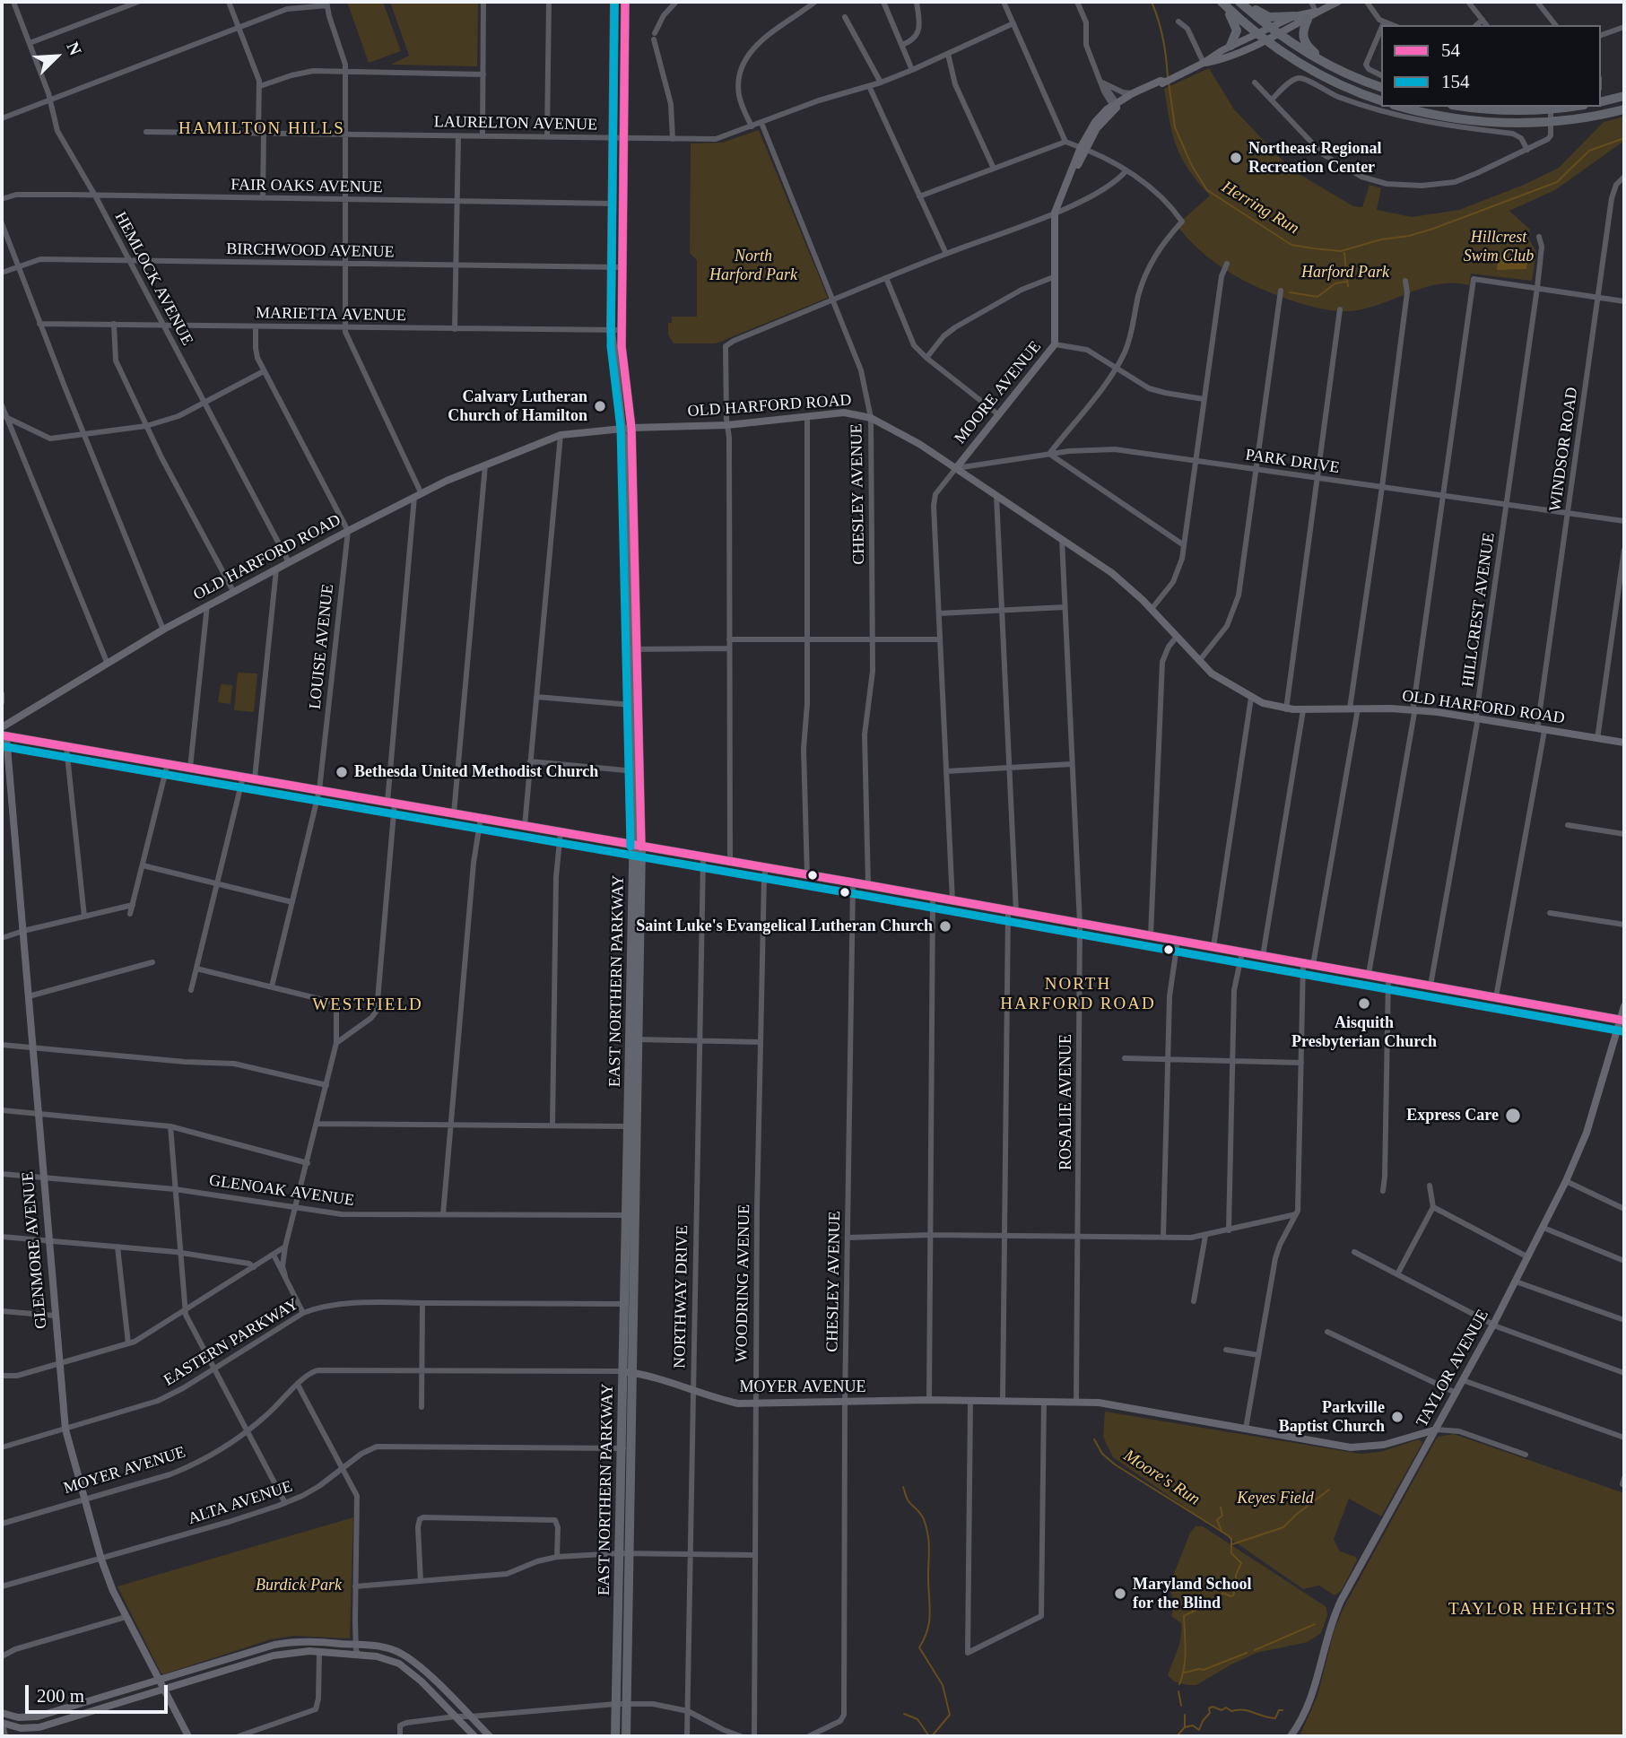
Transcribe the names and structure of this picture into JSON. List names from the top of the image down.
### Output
{
  "streets": {
    "main road": ["EAST NORTHERN PARKWAY"],
    "street": [
      "LAURELTON AVENUE",
      "FAIR OAKS AVENUE",
      "BIRCHWOOD AVENUE",
      "HEMLOCK AVENUE",
      "MARIETTA AVENUE",
      "MOORE AVENUE",
      "OLD HARFORD ROAD",
      "WINDSOR ROAD",
      "PARK DRIVE",
      "CHESLEY AVENUE",
      "HILLCREST AVENUE",
      "LOUISE AVENUE",
      "ROSALIE AVENUE",
      "GLENOAK AVENUE",
      "GLENMORE AVENUE",
      "WOODRING AVENUE",
      "NORTHWAY DRIVE",
      "EASTERN PARKWAY",
      "TAYLOR AVENUE",
      "MOYER AVENUE",
      "ALTA AVENUE"
    ]
  },
  "crossings": [
    ["LAURELTON AVENUE", "CHESLEY AVENUE"],
    ["LAURELTON AVENUE", "EAST NORTHERN PARKWAY"],
    ["FAIR OAKS AVENUE", "HEMLOCK AVENUE"],
    ["FAIR OAKS AVENUE", "EAST NORTHERN PARKWAY"],
    ["BIRCHWOOD AVENUE", "HEMLOCK AVENUE"],
    ["BIRCHWOOD AVENUE", "EAST NORTHERN PARKWAY"],
    ["HEMLOCK AVENUE", "MARIETTA AVENUE"],
    ["HEMLOCK AVENUE", "OLD HARFORD ROAD"],
    ["MARIETTA AVENUE", "EAST NORTHERN PARKWAY"],
    ["MOORE AVENUE", "OLD HARFORD ROAD"],
    ["MOORE AVENUE", "PARK DRIVE"],
    ["OLD HARFORD ROAD", "WINDSOR ROAD"],
    ["OLD HARFORD ROAD", "PARK DRIVE"],
    ["OLD HARFORD ROAD", "CHESLEY AVENUE"],
    ["OLD HARFORD ROAD", "HILLCREST AVENUE"],
    ["OLD HARFORD ROAD", "LOUISE AVENUE"],
    ["OLD HARFORD ROAD", "EAST NORTHERN PARKWAY"],
    ["OLD HARFORD ROAD", "ROSALIE AVENUE"],
    ["WINDSOR ROAD", "PARK DRIVE"],
    ["PARK DRIVE", "HILLCREST AVENUE"],
    ["CHESLEY AVENUE", "MOYER AVENUE"],
    ["EAST NORTHERN PARKWAY", "GLENOAK AVENUE"],
    ["EAST NORTHERN PARKWAY", "EASTERN PARKWAY"],
    ["EAST NORTHERN PARKWAY", "MOYER AVENUE"],
    ["EAST NORTHERN PARKWAY", "ALTA AVENUE"],
    ["ROSALIE AVENUE", "MOYER AVENUE"],
    ["GLENOAK AVENUE", "GLENMORE AVENUE"],
    ["GLENMORE AVENUE", "EASTERN PARKWAY"],
    ["GLENMORE AVENUE", "MOYER AVENUE"],
    ["GLENMORE AVENUE", "ALTA AVENUE"],
    ["WOODRING AVENUE", "MOYER AVENUE"],
    ["NORTHWAY DRIVE", "MOYER AVENUE"],
    ["TAYLOR AVENUE", "MOYER AVENUE"]
  ],
  "districts": [
    "HAMILTON HILLS",
    "NORTH HARFORD ROAD",
    "WESTFIELD",
    "TAYLOR HEIGHTS"
  ],
  "water": ["Herring Run", "Moore's Run"],
  "parks": [
    "Hillcrest Swim Club",
    "North Harford Park",
    "Harford Park",
    "Keyes Field",
    "Burdick Park"
  ],
  "places": [
    "Northeast Regional Recreation Center",
    "Calvary Lutheran Church of Hamilton",
    "Bethesda United Methodist Church",
    "Saint Luke's Evangelical Lutheran Church",
    "Aisquith Presbyterian Church",
    "Express Care",
    "Parkville Baptist Church",
    "Maryland School for the Blind"
  ],
  "lines": ["transit line 54", "transit line 154"],
  "legend": ["54", "154"],
  "scale_bar": "200 m",
  "north": "top right"
}
